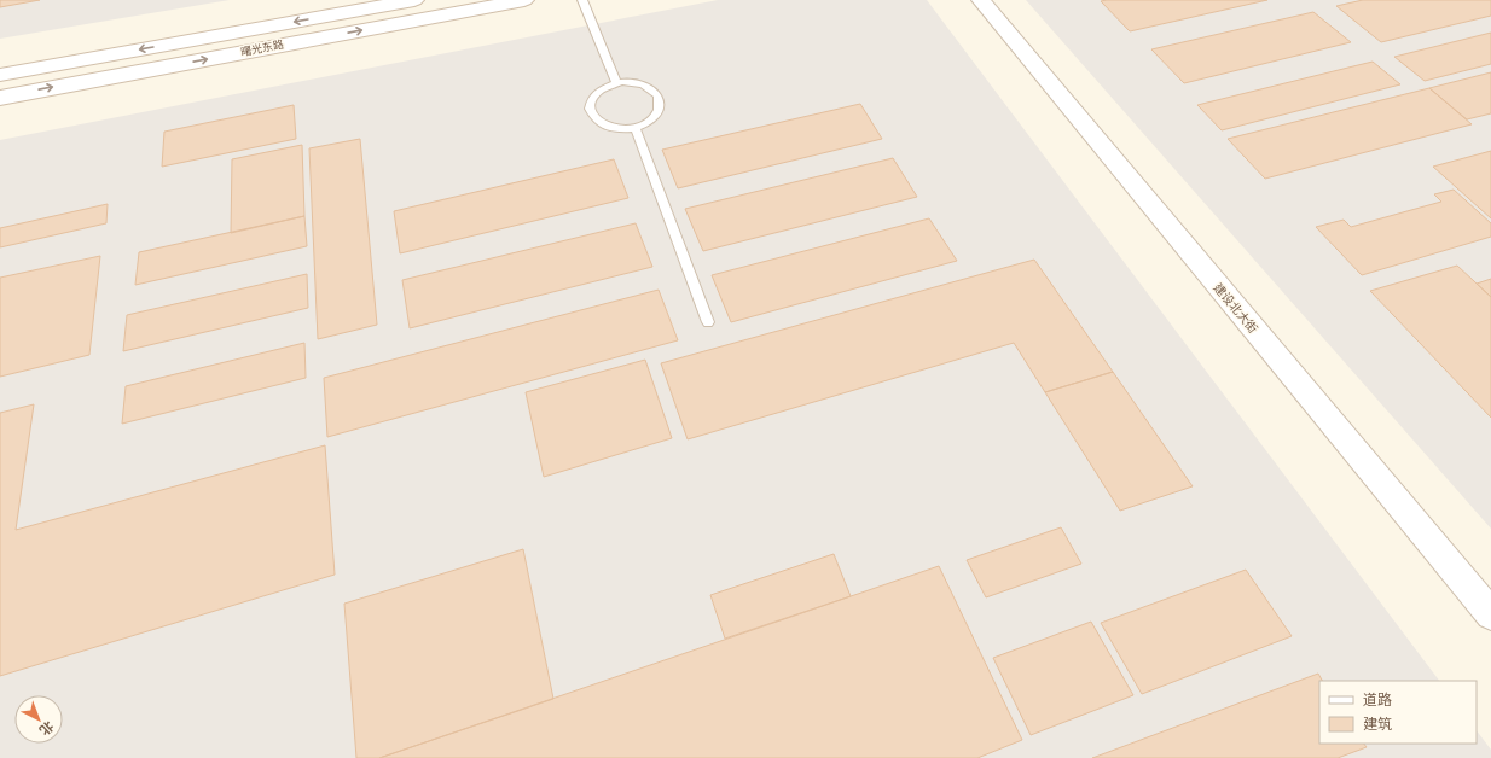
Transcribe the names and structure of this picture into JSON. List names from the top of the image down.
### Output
{
  "streets": {
    "main road": ["曙光东路", "建设北大街"]
  },
  "legend": ["道路", "建筑"],
  "north": "bottom right"
}
